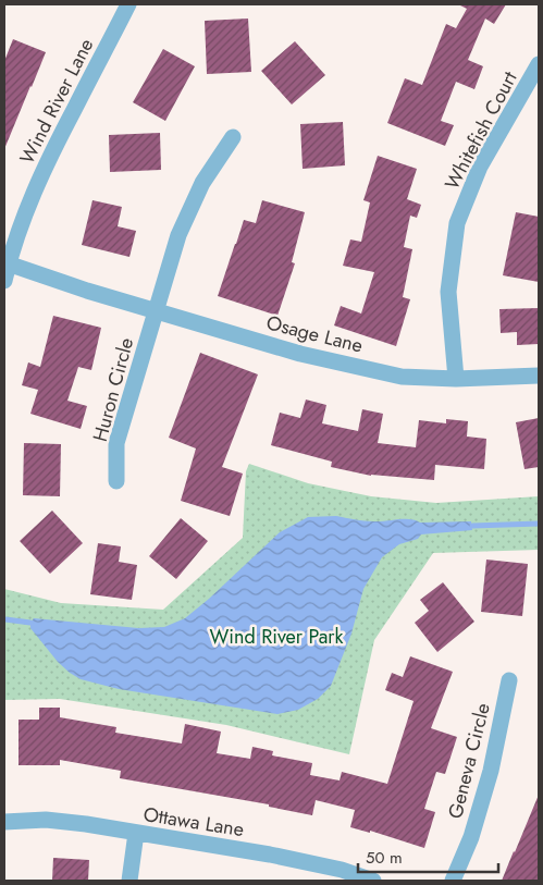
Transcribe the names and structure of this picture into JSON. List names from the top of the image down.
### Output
{
  "streets": {
    "street": [
      "Wind River Lane",
      "Whitefish Court",
      "Osage Lane",
      "Huron Circle",
      "Geneva Circle",
      "Ottawa Lane"
    ]
  },
  "crossings": [
    ["Wind River Lane", "Osage Lane"],
    ["Whitefish Court", "Osage Lane"],
    ["Osage Lane", "Huron Circle"]
  ],
  "parks": ["Wind River Park"],
  "scale_bar": "50 m"
}
